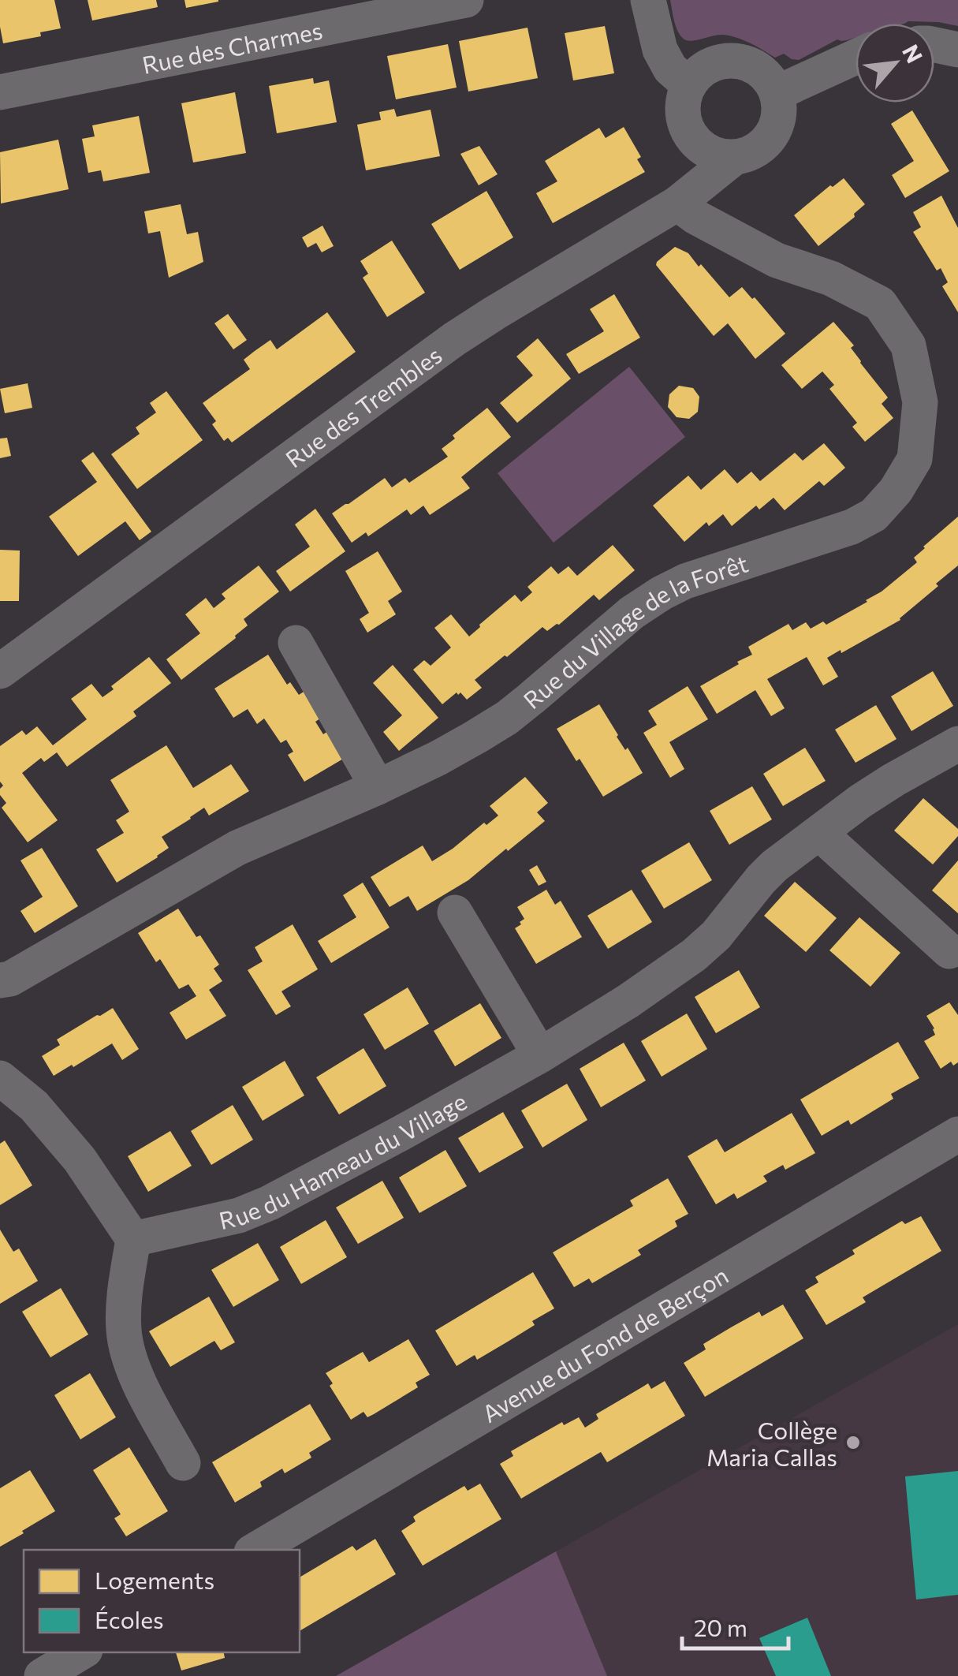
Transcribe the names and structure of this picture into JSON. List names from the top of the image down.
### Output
{
  "streets": {
    "street": [
      "Rue des Charmes",
      "Rue des Trembles",
      "Rue du Village de la Forêt",
      "Rue du Hameau du Village",
      "Avenue du Fond de Berçon"
    ]
  },
  "crossings": [
    ["Rue des Trembles", "Rue du Village de la Forêt"]
  ],
  "places": ["Collège Maria Callas"],
  "legend": ["Logements", "Écoles"],
  "scale_bar": "20 m",
  "north": "top right"
}
